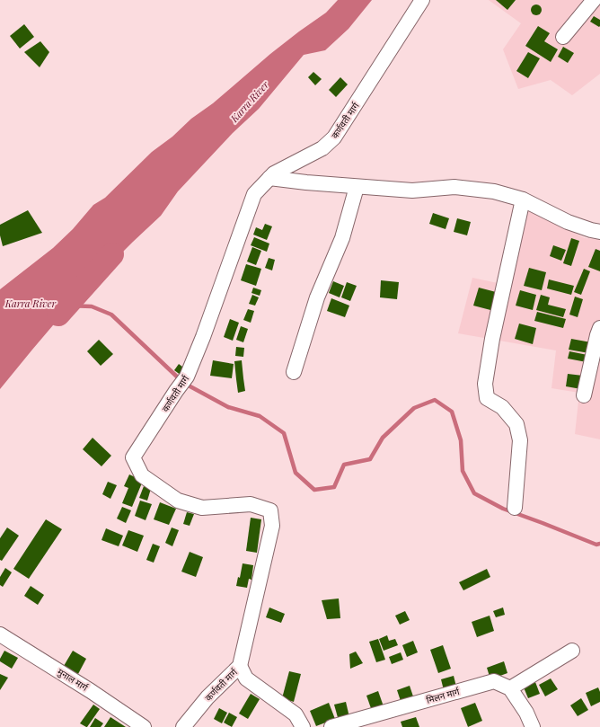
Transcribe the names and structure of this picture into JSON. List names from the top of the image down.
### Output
{
  "streets": {
    "street": ["कर्णवती मार्ग", "मुनाल मार्ग", "मिलन मार्ग"]
  },
  "water": ["Karra River"]
}
